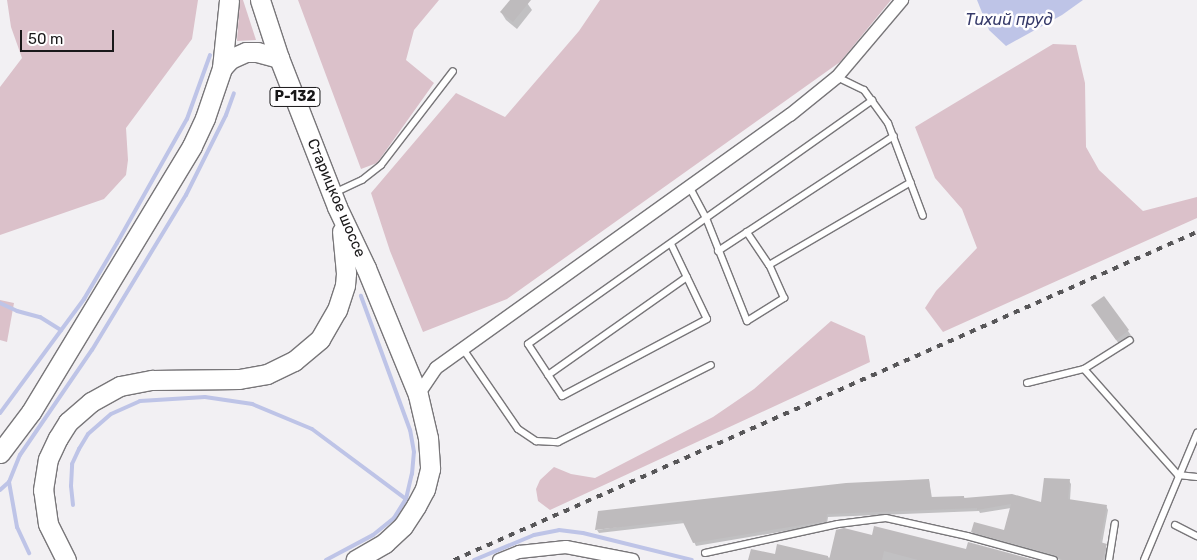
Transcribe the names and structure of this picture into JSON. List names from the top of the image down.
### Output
{
  "streets": {
    "main road": ["Р-132", "Старицкое шоссе"]
  },
  "water": ["Тихий пруд"],
  "scale_bar": "50 m"
}
